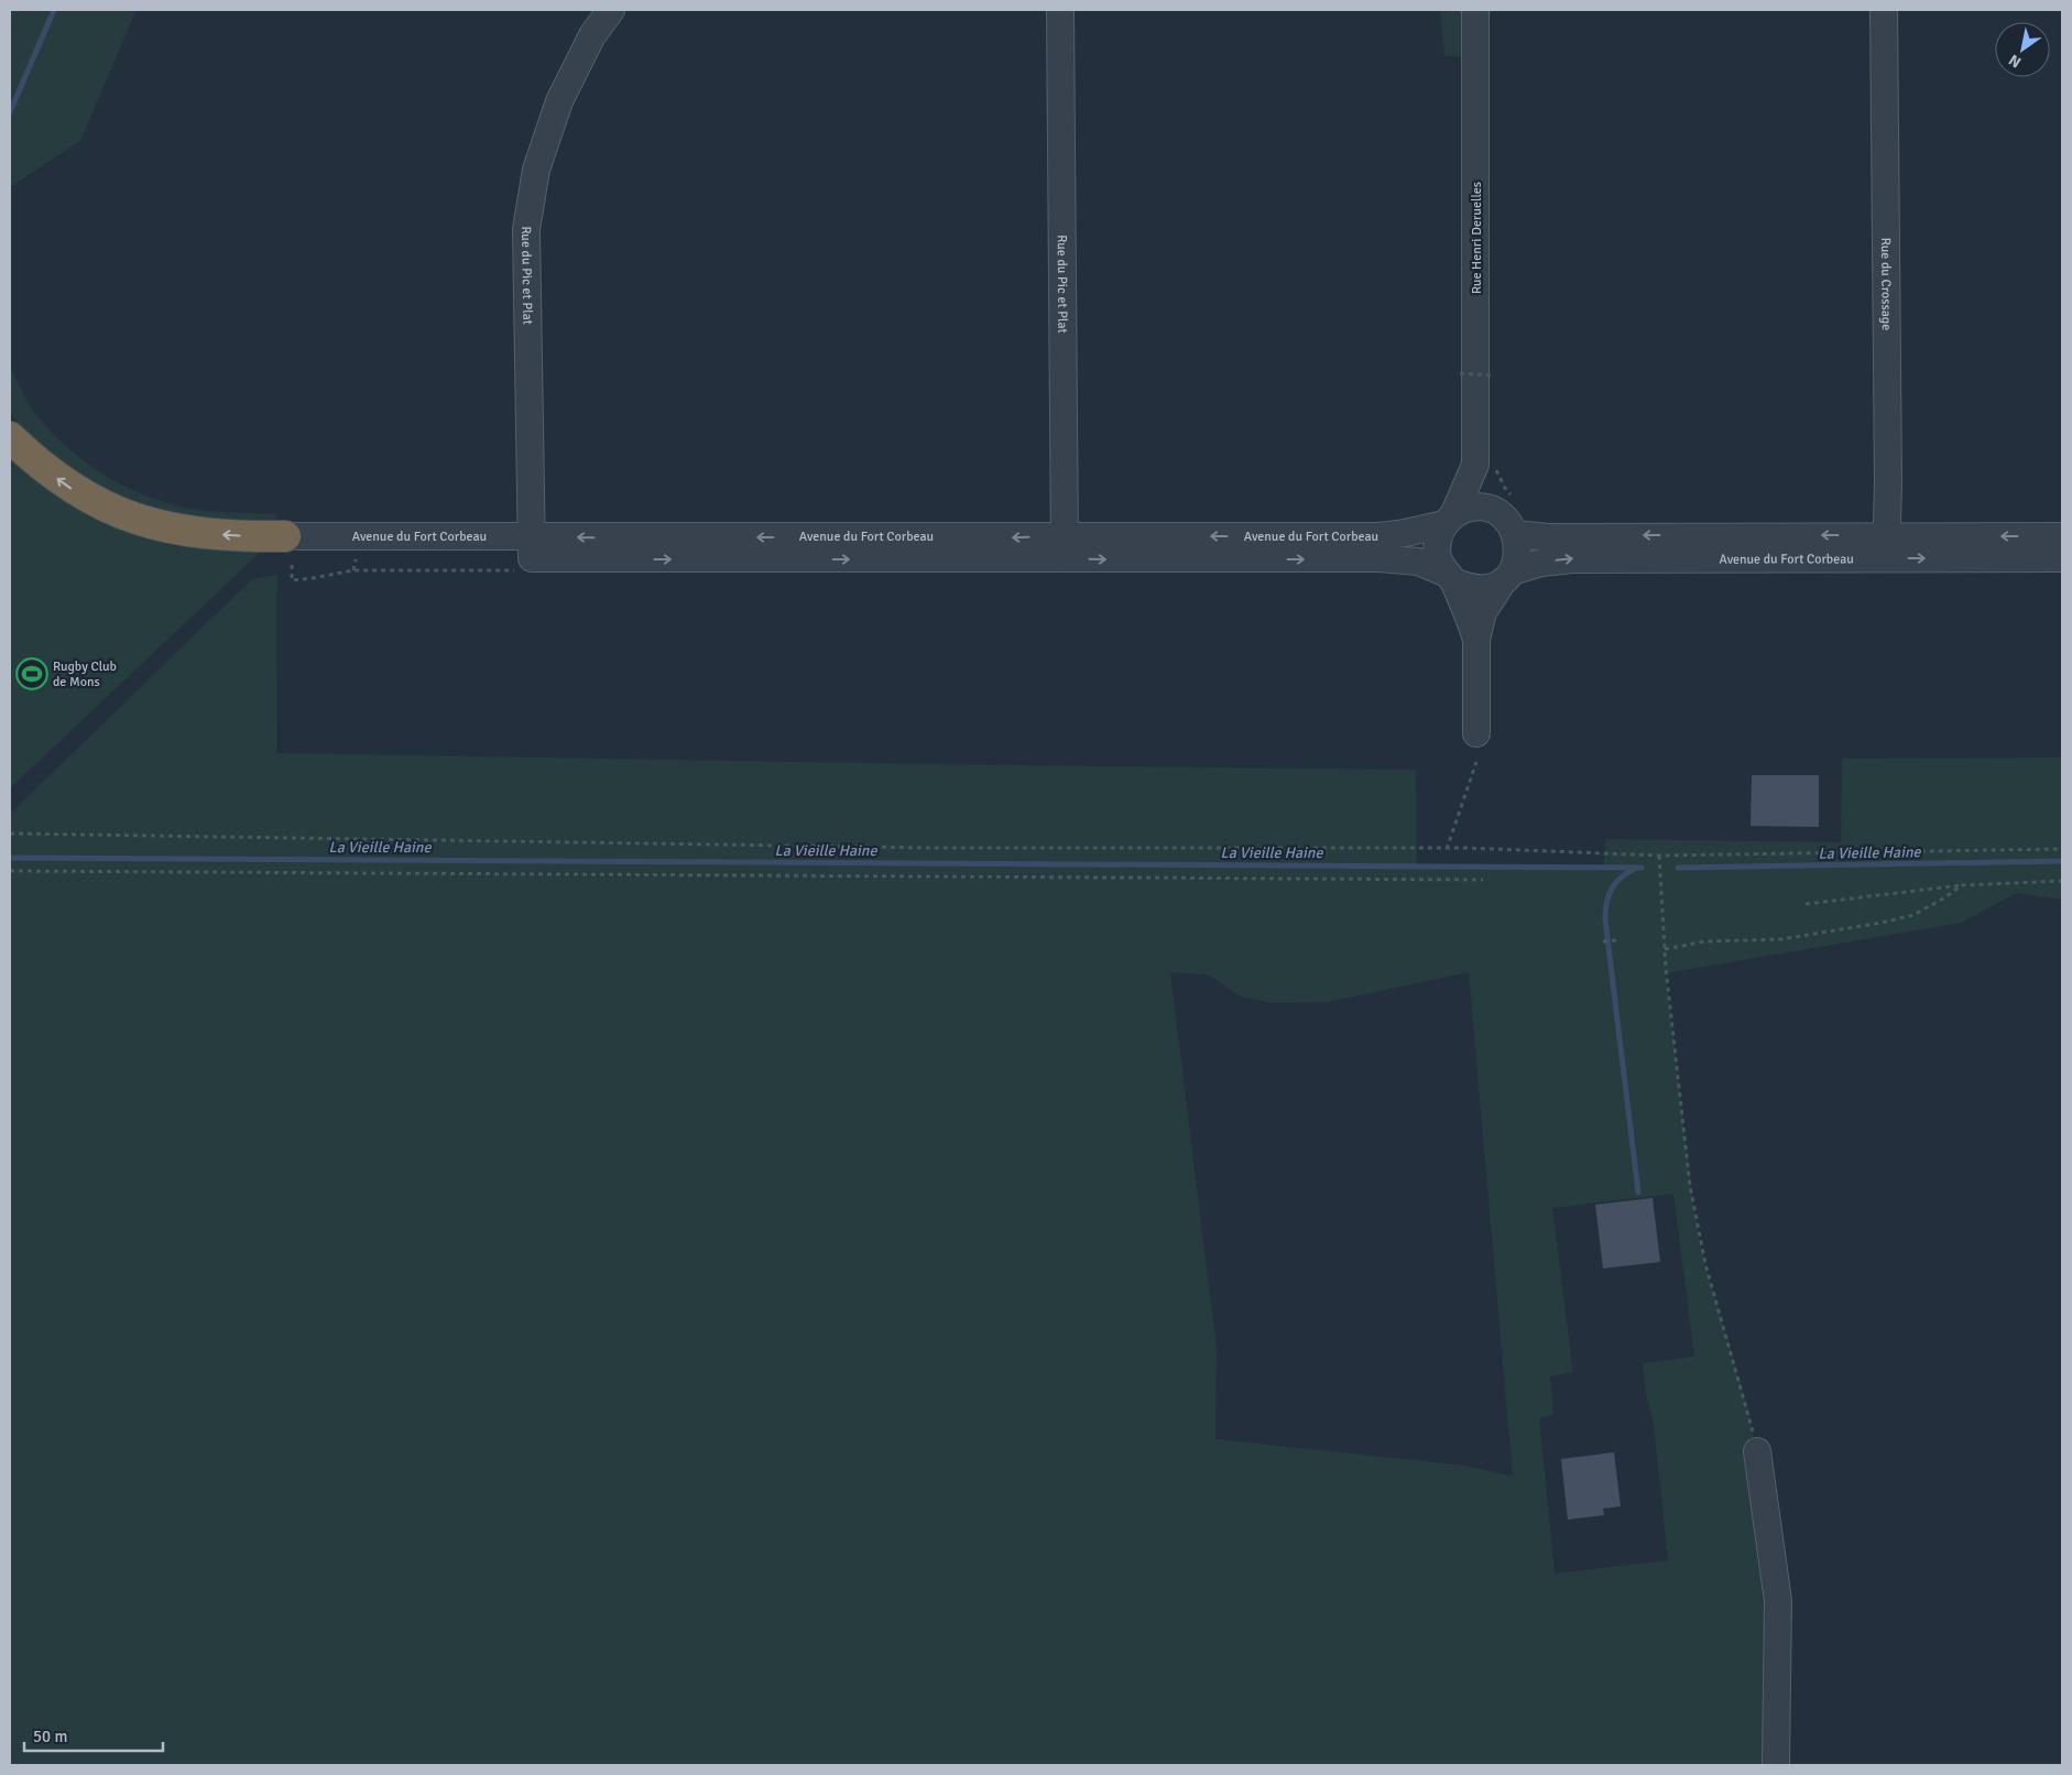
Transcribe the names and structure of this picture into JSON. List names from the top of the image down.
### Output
{
  "streets": {
    "street": [
      "Rue Henri Deruelles",
      "Rue du Pic et Plat",
      "Rue du Crossage",
      "Avenue du Fort Corbeau"
    ]
  },
  "crossings": [
    ["Rue Henri Deruelles", "Avenue du Fort Corbeau"],
    ["Rue du Pic et Plat", "Avenue du Fort Corbeau"],
    ["Rue du Crossage", "Avenue du Fort Corbeau"]
  ],
  "water": ["La Vieille Haine"],
  "places": {
    "sports": ["Rugby Club de Mons"]
  },
  "scale_bar": "50 m",
  "north": "bottom left"
}
